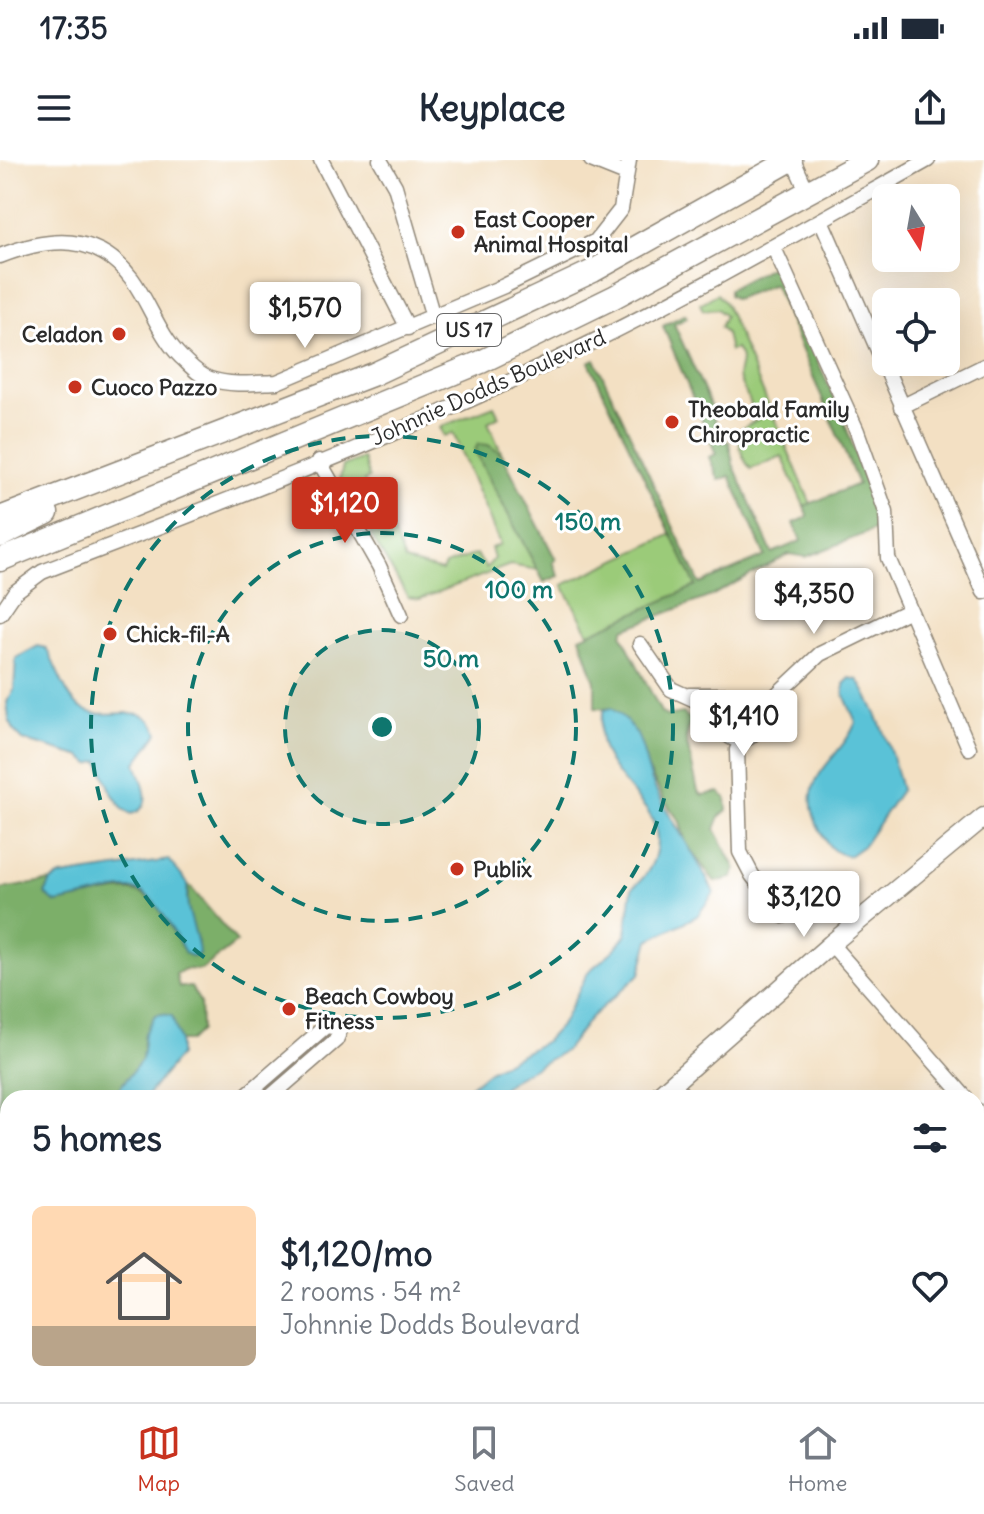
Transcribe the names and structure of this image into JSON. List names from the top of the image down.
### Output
{
  "streets": {
    "highway": ["US 17", "Johnnie Dodds Boulevard"]
  },
  "places": [
    "East Cooper Animal Hospital",
    "Celadon",
    "Cuoco Pazzo",
    "Theobald Family Chiropractic",
    "Chick-fil-A",
    "Publix",
    "Beach Cowboy Fitness"
  ],
  "north": "bottom",
  "page": {
    "status": "17:35",
    "header": "Keyplace",
    "price": [
      "$1,570",
      "$1,120",
      "$4,350",
      "$1,410",
      "$3,120"
    ],
    "heading": "5 homes",
    "list": [
      {
        "name": "$1,120/mo",
        "note": "2 rooms · 54 m² · Johnnie Dodds Boulevard"
      }
    ],
    "tabs": ["Map", "Saved", "Home"]
  },
  "rings": ["150 m", "100 m", "50 m"]
}
